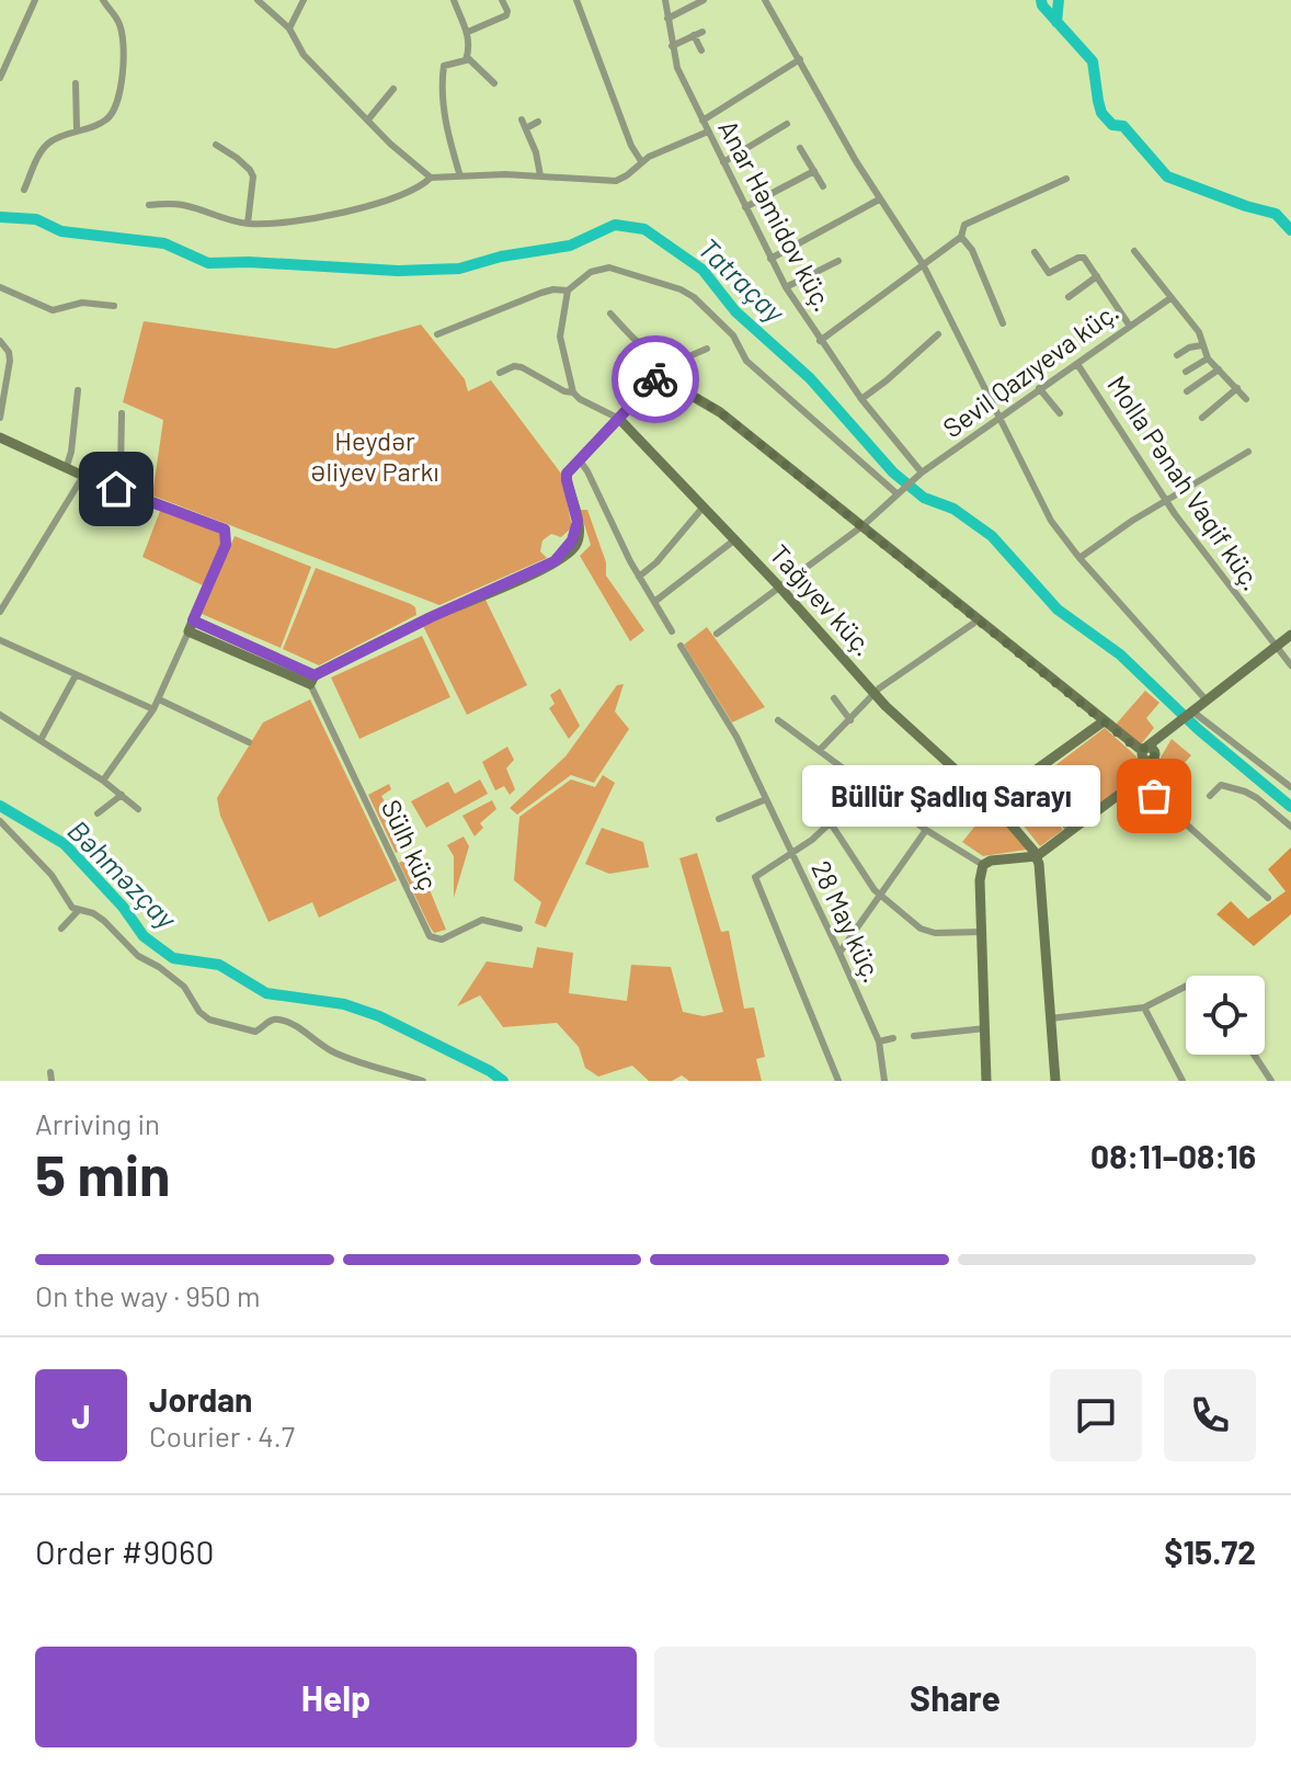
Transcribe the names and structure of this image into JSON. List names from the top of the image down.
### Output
{
  "streets": {
    "street": [
      "Anar Həmidov küç.",
      "Sevil Qazıyeva küç.",
      "Molla Pənah Vaqif küç.",
      "Tağıyev küç.",
      "Sülh küç",
      "28 May küç."
    ]
  },
  "crossings": [
    ["Anar Həmidov küç.", "Sevil Qazıyeva küç."],
    ["Sevil Qazıyeva küç.", "Molla Pənah Vaqif küç."]
  ],
  "water": ["Tatraçay", "Bəhməzçay"],
  "parks": ["Heydər Əliyev Parkı"],
  "places": ["Büllür Şadlıq Sarayı"],
  "page": {
    "bubble": "Büllür Şadlıq Sarayı",
    "heading": ["5 min", "Arriving in", "08:11–08:16"],
    "panel": [
      "Jordan",
      "Courier · 4.7",
      "Order #9060",
      "$15.72"
    ],
    "bar": "On the way · 950 m",
    "round": "J",
    "buttons": ["Help", "Share"]
  }
}
